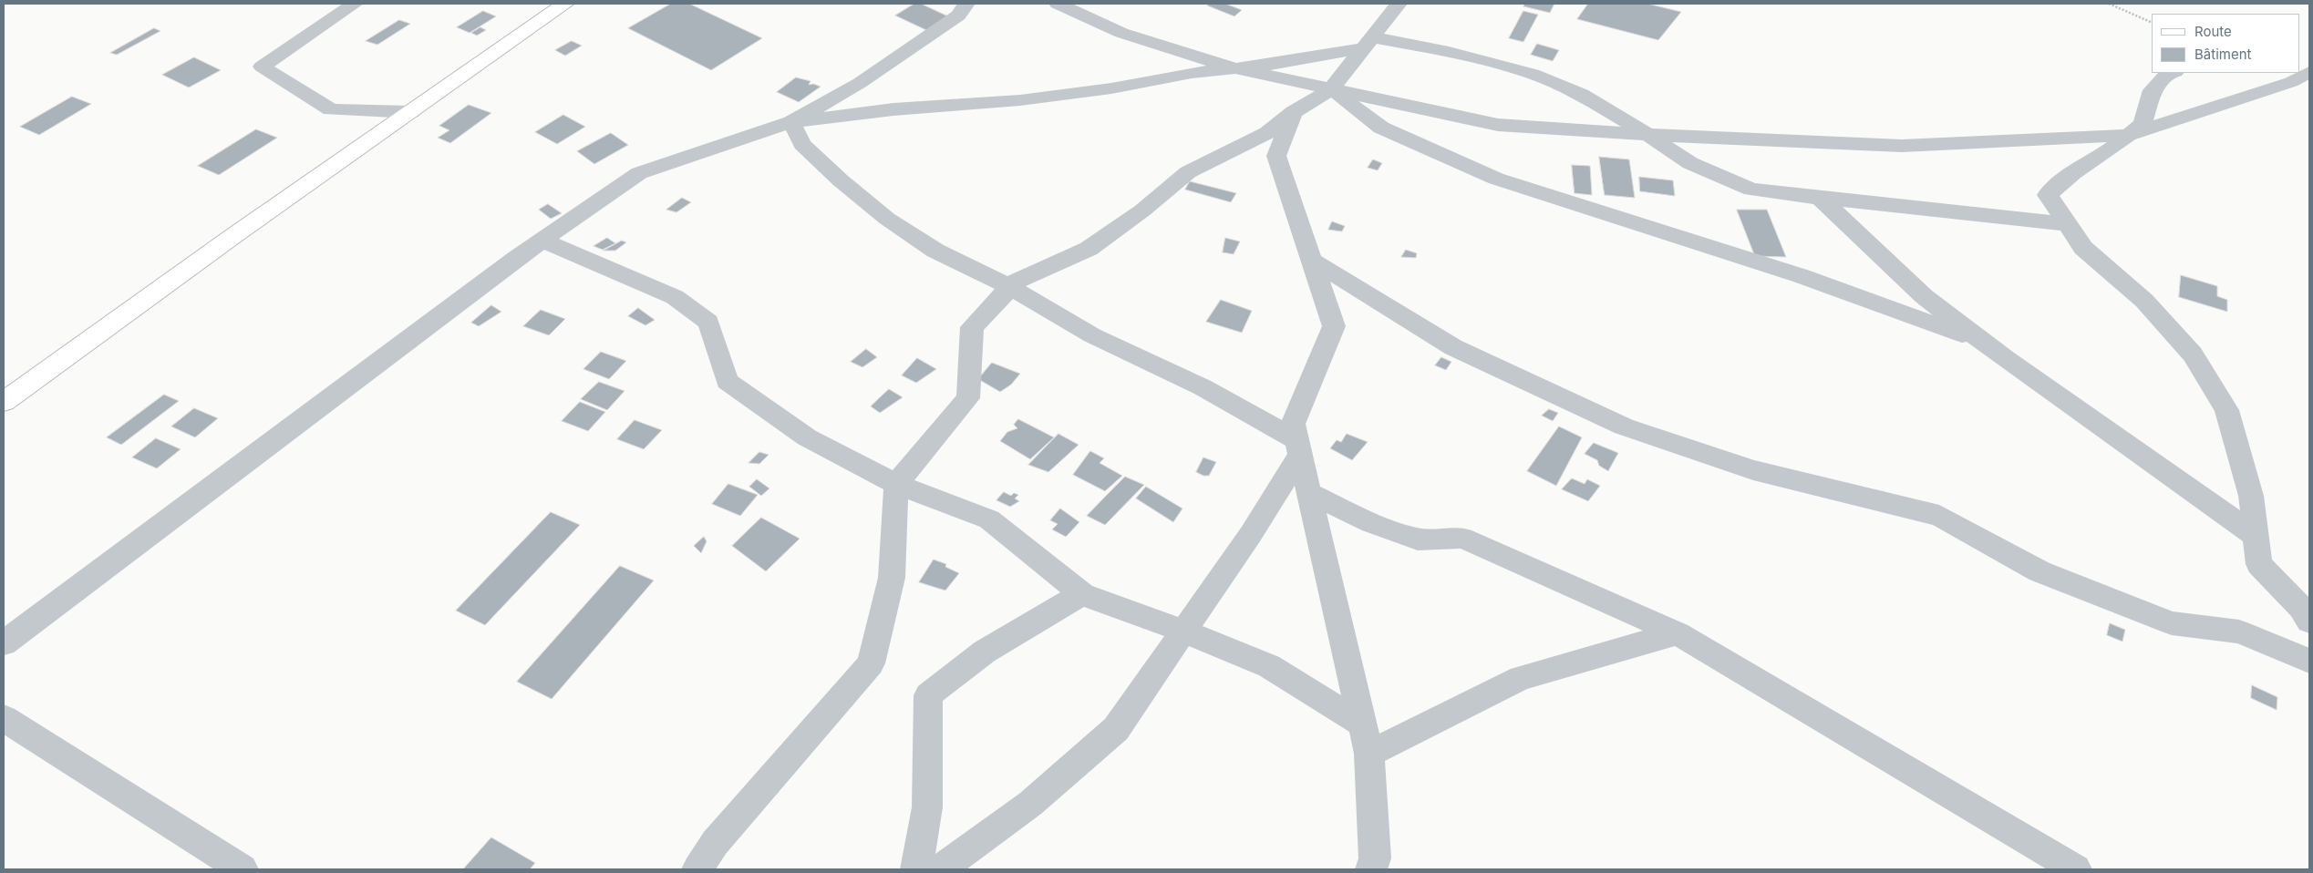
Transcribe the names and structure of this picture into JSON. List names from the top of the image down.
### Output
{
  "legend": ["Route", "Bâtiment"]
}
